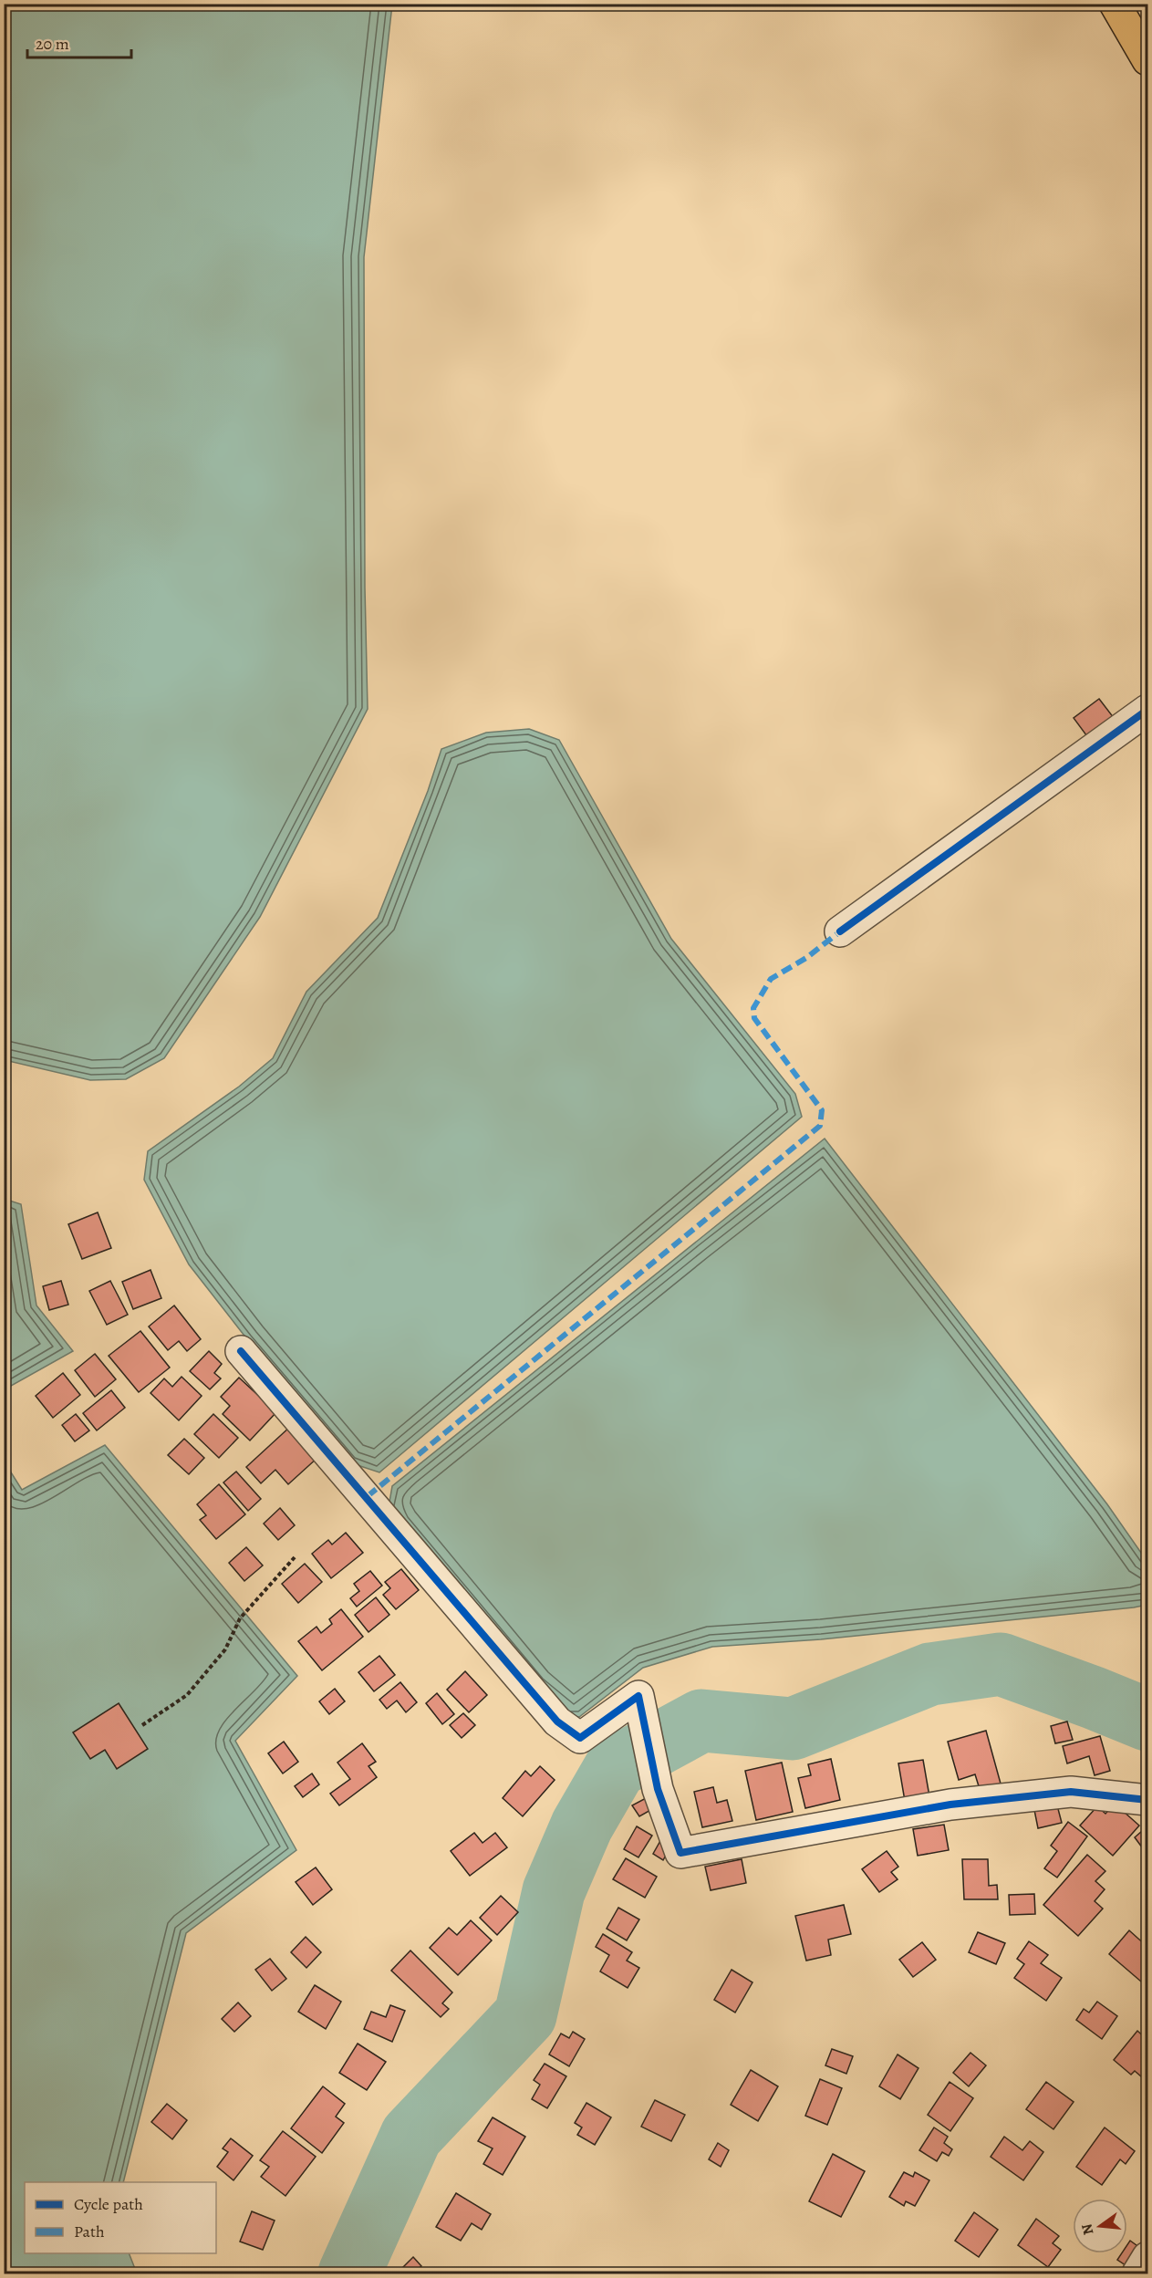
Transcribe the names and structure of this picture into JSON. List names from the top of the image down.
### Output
{
  "legend": ["Cycle path", "Path"],
  "scale_bar": "20 m",
  "north": "left"
}
